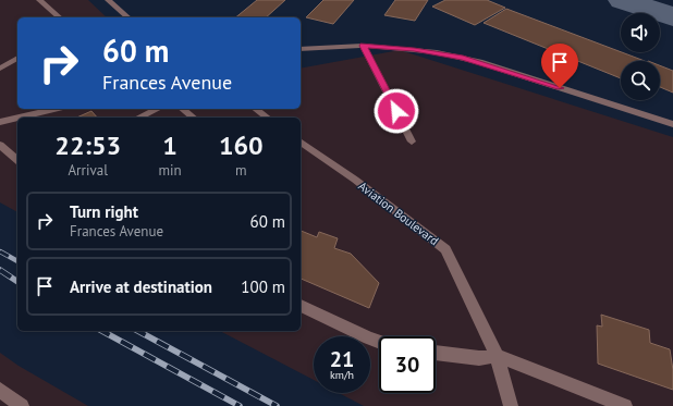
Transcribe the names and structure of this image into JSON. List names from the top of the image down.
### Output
{
  "streets": {
    "street": ["Aviation Boulevard"]
  },
  "page": {
    "turn": ["60 m", "Frances Avenue"],
    "eta": [
      "22:53",
      "Arrival",
      "1",
      "min",
      "160",
      "m"
    ],
    "list": [
      {
        "name": "Turn right",
        "note": "Frances Avenue",
        "value": "60 m"
      },
      {
        "name": "Arrive at destination",
        "value": "100 m"
      }
    ],
    "speed": "21 km/h",
    "limit": "30"
  }
}
